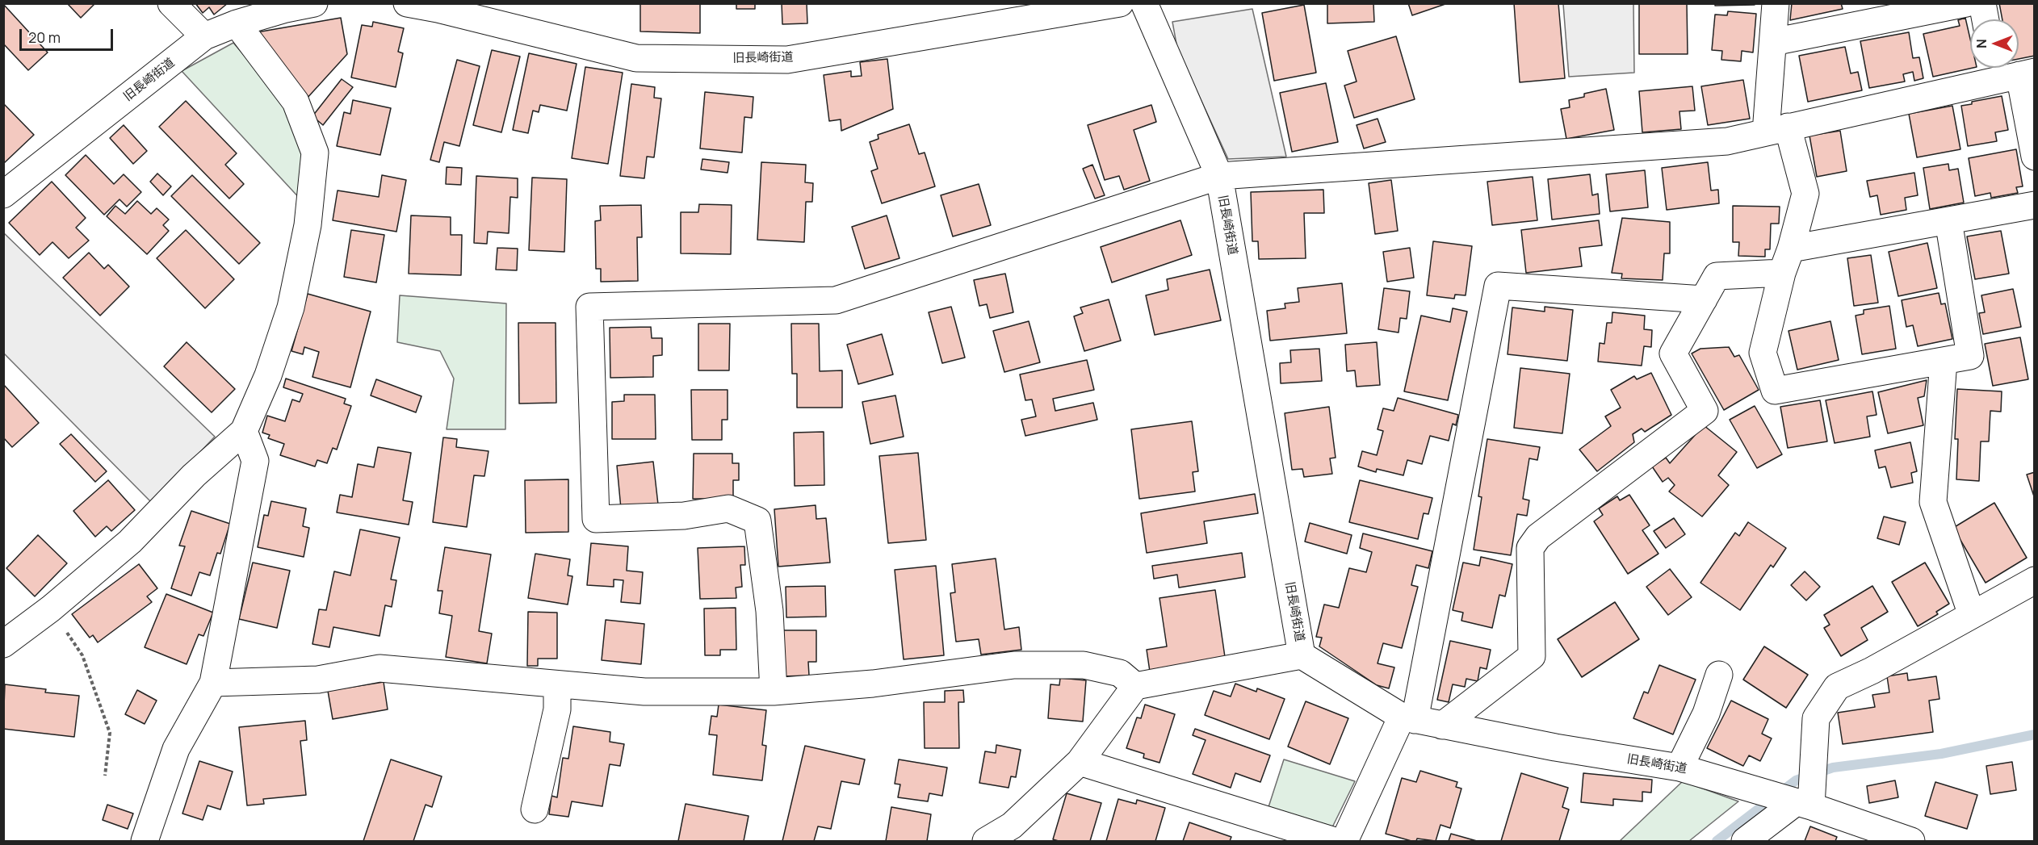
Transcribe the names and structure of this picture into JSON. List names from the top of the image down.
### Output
{
  "streets": {
    "street": ["旧長崎街道"]
  },
  "scale_bar": "20 m",
  "north": "left"
}
